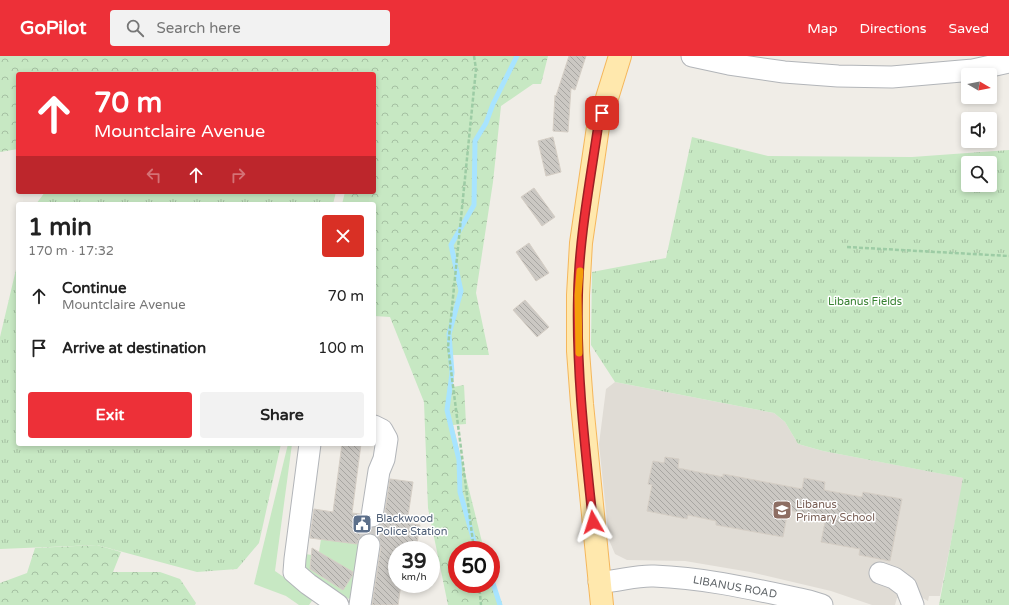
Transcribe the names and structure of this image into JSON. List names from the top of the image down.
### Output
{
  "streets": {
    "street": ["LIBANUS ROAD"]
  },
  "parks": ["Libanus Fields"],
  "places": {
    "school or university": ["Libanus Primary School"],
    "public building": ["Blackwood Police Station"]
  },
  "north": "right",
  "page": {
    "header": "GoPilot",
    "search": "Search here",
    "nav": ["Map", "Directions", "Saved"],
    "turn": ["70 m", "Mountclaire Avenue"],
    "heading": ["1 min", "170 m · 17:32"],
    "list": [
      {
        "name": "Continue",
        "note": "Mountclaire Avenue",
        "value": "70 m"
      },
      {
        "name": "Arrive at destination",
        "value": "100 m"
      }
    ],
    "buttons": ["Exit", "Share"],
    "speed": "39 km/h",
    "limit": "50"
  }
}
